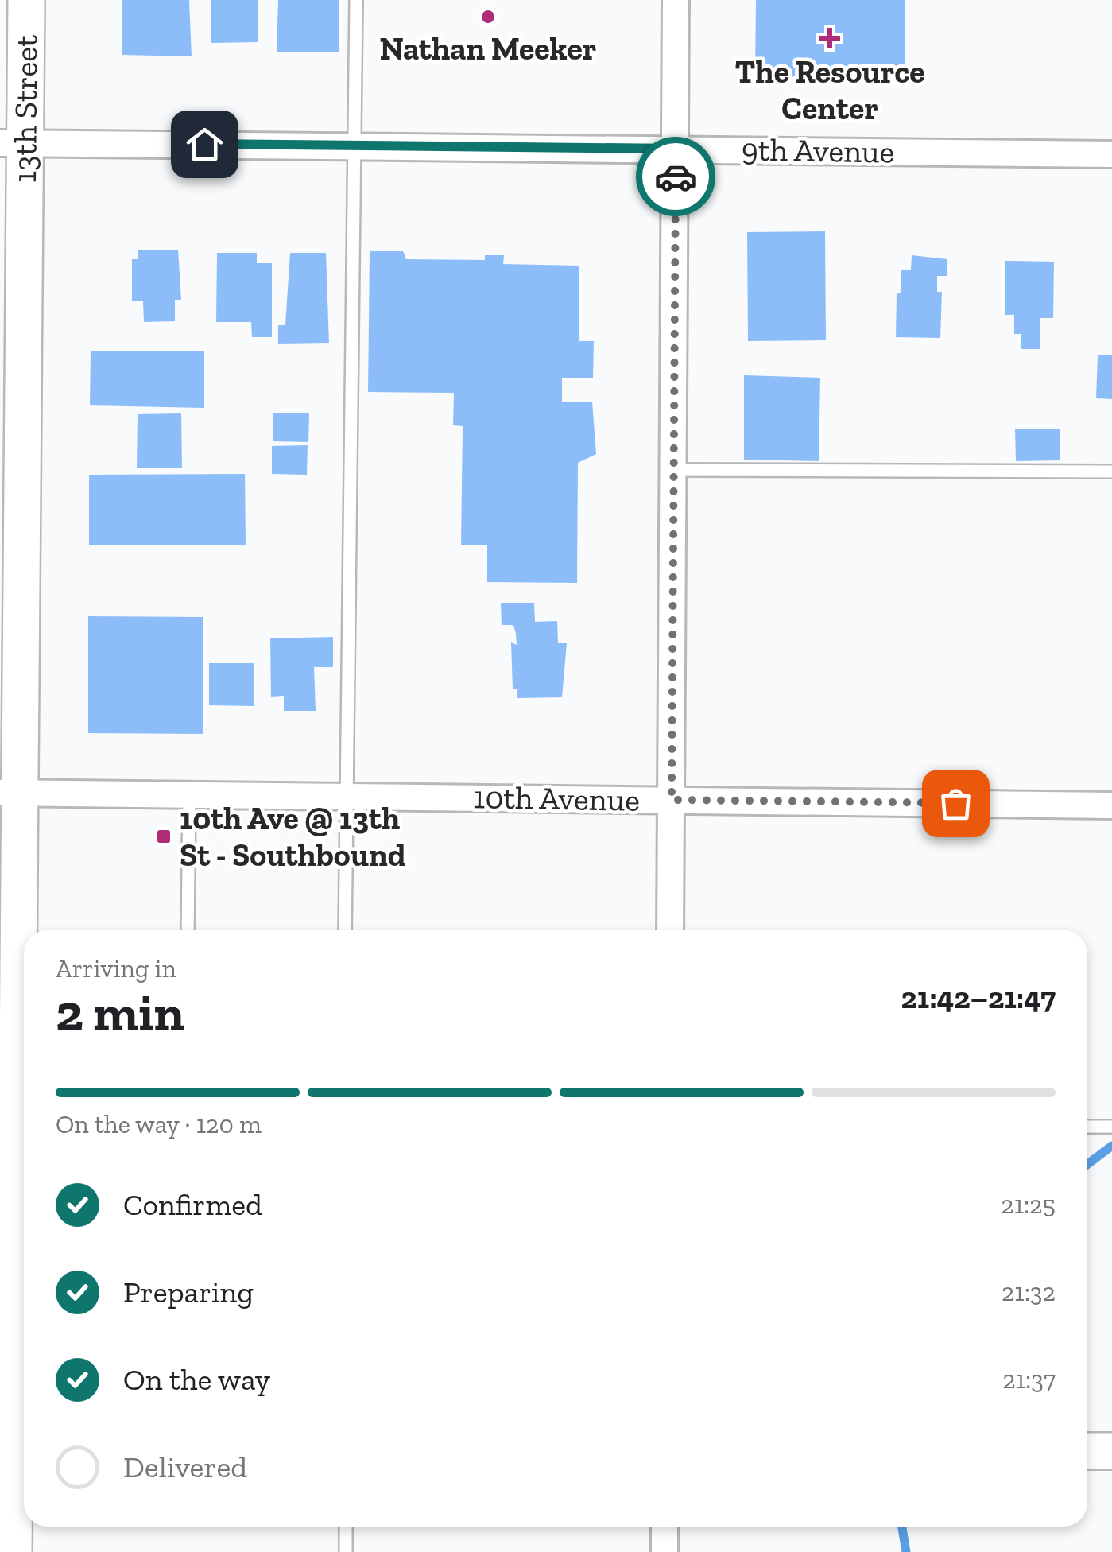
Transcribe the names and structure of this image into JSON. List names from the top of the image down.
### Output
{
  "streets": {
    "street": ["13th Street", "9th Avenue", "10th Avenue"]
  },
  "crossings": [
    ["13th Street", "9th Avenue"],
    ["13th Street", "10th Avenue"]
  ],
  "places": {
    "other": ["Nathan Meeker"],
    "health": ["The Resource Center"],
    "transit": ["10th Ave @ 13th St - Southbound"]
  },
  "page": {
    "heading": ["2 min", "Arriving in", "21:42–21:47"],
    "bar": "On the way · 120 m",
    "list": [
      ["Confirmed", "21:25"],
      ["Preparing", "21:32"],
      ["On the way", "21:37"],
      "Delivered"
    ]
  }
}
